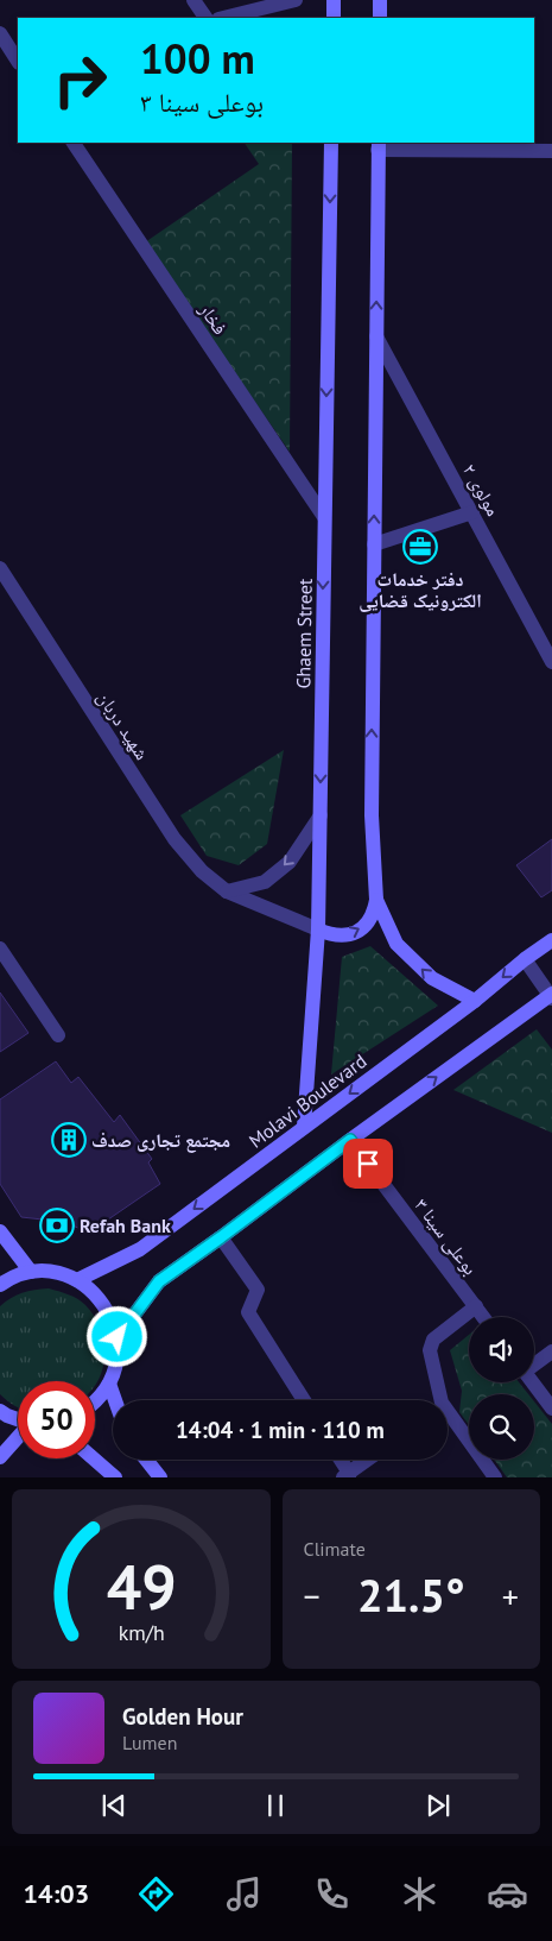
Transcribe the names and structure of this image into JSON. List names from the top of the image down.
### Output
{
  "streets": {
    "main road": ["Ghaem Street", "Molavi Boulevard"],
    "street": [
      "فخار",
      "مولوی ۲",
      "شهید دربان",
      "بوعلی سینا ۳"
    ]
  },
  "crossings": [
    ["فخار", "Ghaem Street"],
    ["Ghaem Street", "شهید دربان"],
    ["Ghaem Street", "Molavi Boulevard"]
  ],
  "places": {
    "office": ["دفتر خدمات الکترونیک قضایی"],
    "building": ["مجتمع تجاری صدف"],
    "bank": ["Refah Bank"]
  },
  "page": {
    "turn": ["100 m", "بوعلی سینا ۳"],
    "limit": "50",
    "trip": "14:04 · 1 min · 110 m",
    "tile": "Climate",
    "heat": ["−", "21.5°", "+"],
    "song": ["Golden Hour", "Lumen"],
    "tabs": "14:03",
    "gauge": ["49", "km/h"]
  }
}
